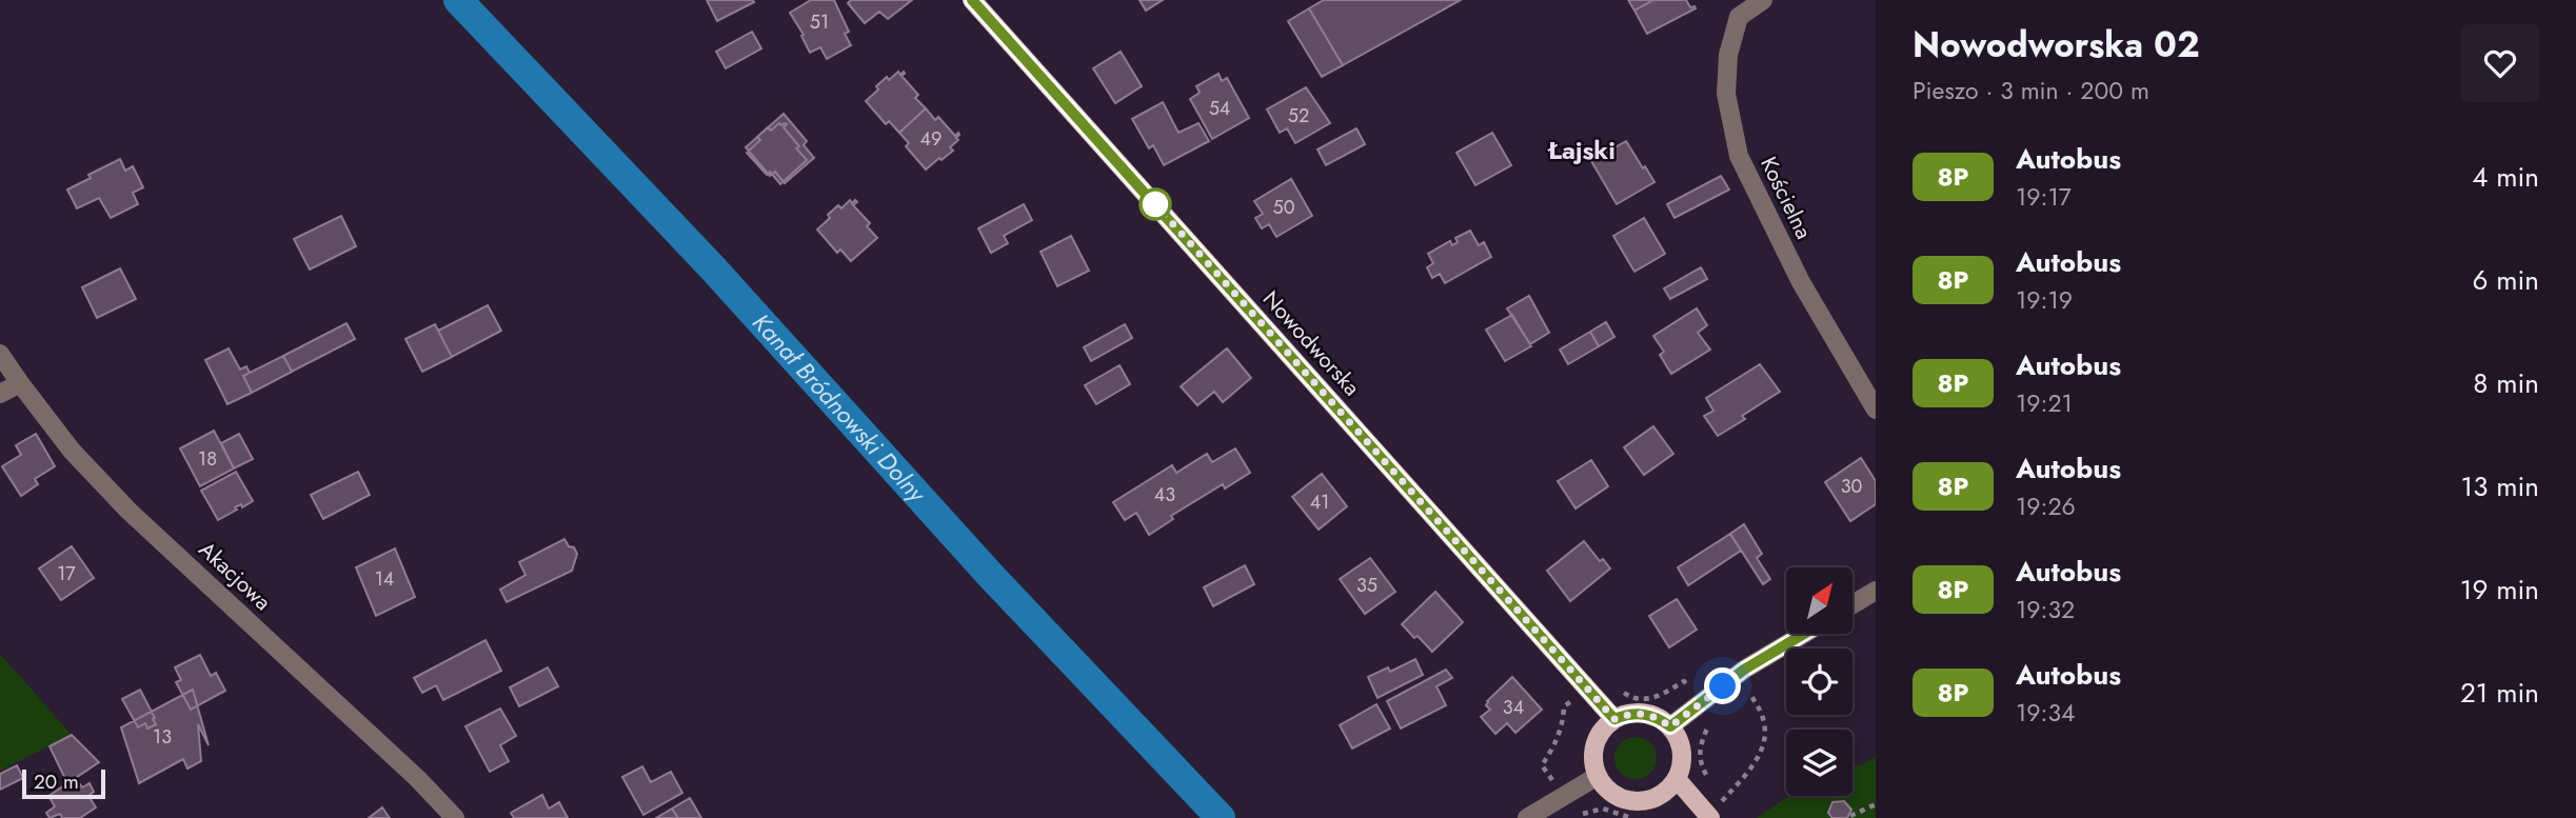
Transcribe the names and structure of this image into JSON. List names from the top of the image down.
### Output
{
  "streets": {
    "main road": ["Nowodworska"],
    "street": ["Kościelna", "Akacjowa"]
  },
  "districts": ["Łajski"],
  "water": ["Kanał Bródnowski Dolny"],
  "lines": ["bus line 8P"],
  "house_numbers": [
    "51",
    "54",
    "52",
    "49",
    "50",
    "18",
    "30",
    "43",
    "41",
    "17",
    "14",
    "35",
    "34",
    "13"
  ],
  "scale_bar": "20 m",
  "north": "top right",
  "page": {
    "heading": ["Nowodworska 02", "Pieszo · 3 min · 200 m"],
    "list": [
      {
        "mark": "8P",
        "name": "Autobus",
        "note": "19:17",
        "value": "4 min"
      },
      {
        "mark": "8P",
        "name": "Autobus",
        "note": "19:19",
        "value": "6 min"
      },
      {
        "mark": "8P",
        "name": "Autobus",
        "note": "19:21",
        "value": "8 min"
      },
      {
        "mark": "8P",
        "name": "Autobus",
        "note": "19:26",
        "value": "13 min"
      },
      {
        "mark": "8P",
        "name": "Autobus",
        "note": "19:32",
        "value": "19 min"
      },
      {
        "mark": "8P",
        "name": "Autobus",
        "note": "19:34",
        "value": "21 min"
      }
    ],
    "scale": "20 m"
  }
}
